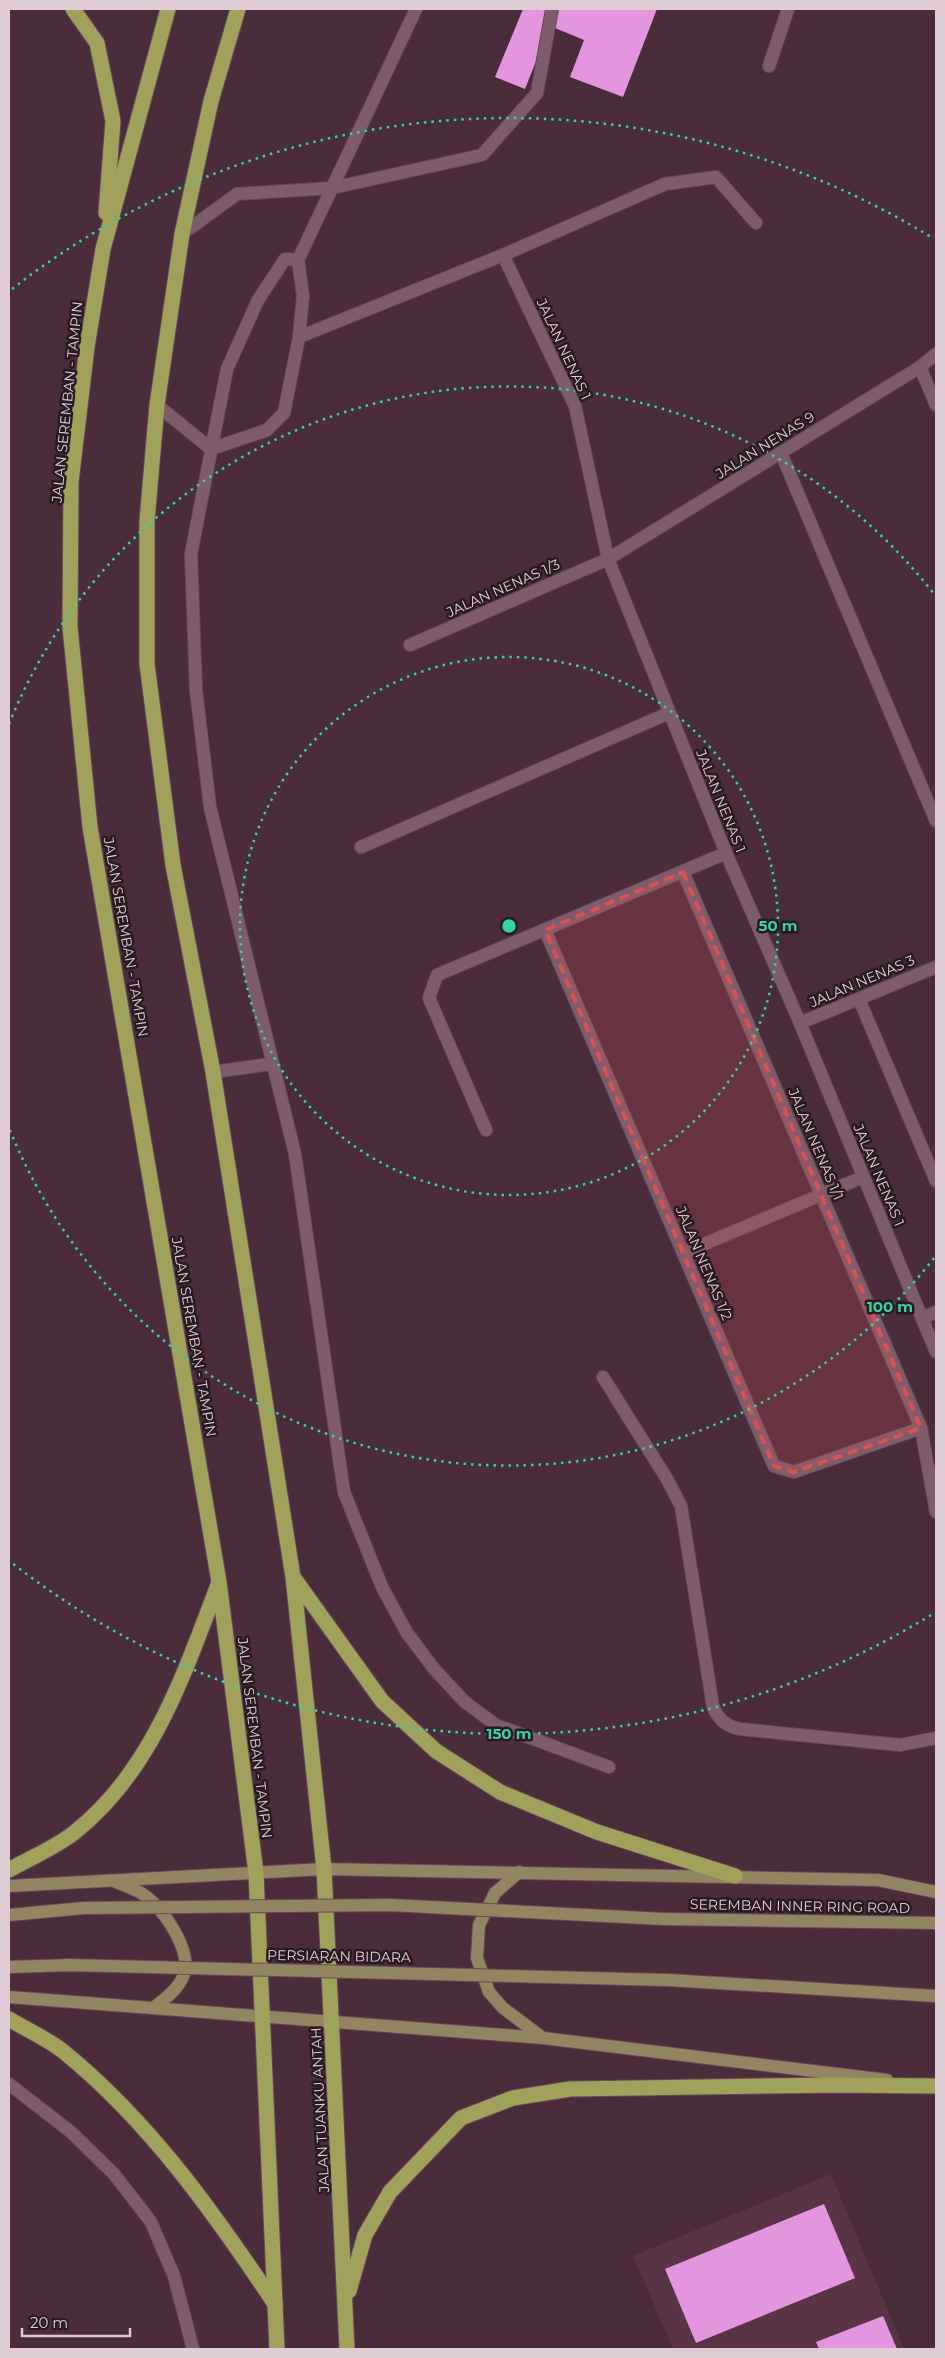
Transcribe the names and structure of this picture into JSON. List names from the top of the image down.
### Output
{
  "streets": {
    "highway": ["JALAN SEREMBAN - TAMPIN", "JALAN TUANKU ANTAH"],
    "main road": ["SEREMBAN INNER RING ROAD", "PERSIARAN BIDARA"],
    "street": [
      "JALAN NENAS 1",
      "JALAN NENAS 9",
      "JALAN NENAS 1/3",
      "JALAN NENAS 3",
      "JALAN NENAS 1/1",
      "JALAN NENAS 1/2"
    ]
  },
  "crossings": [
    ["JALAN NENAS 1", "JALAN NENAS 9"],
    ["JALAN NENAS 1", "JALAN NENAS 1/3"],
    ["JALAN NENAS 1", "JALAN NENAS 3"],
    ["JALAN NENAS 9", "JALAN NENAS 1/3"],
    ["JALAN NENAS 1/1", "JALAN NENAS 1/2"]
  ],
  "scale_bar": "20 m",
  "rings": ["50 m", "100 m", "150 m"]
}
